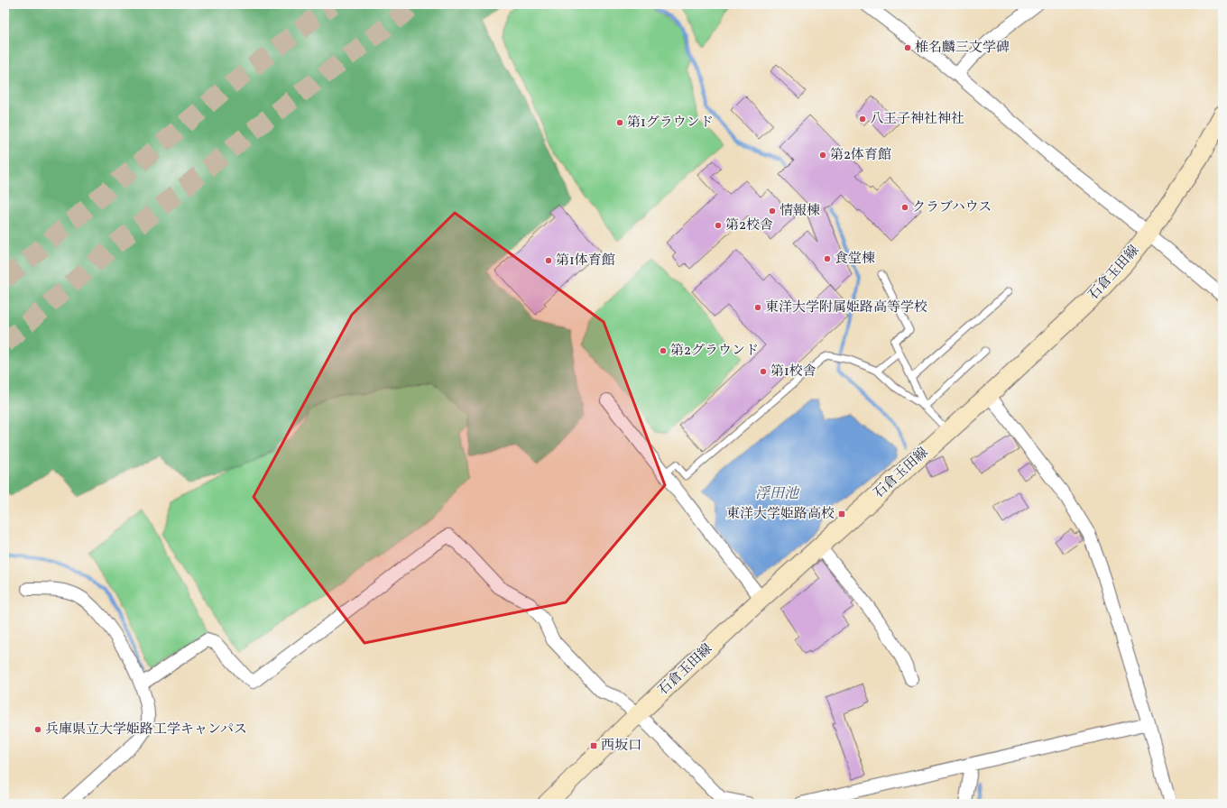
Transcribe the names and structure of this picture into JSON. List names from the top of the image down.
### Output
{
  "streets": {
    "main road": ["石倉玉田線"]
  },
  "water": ["浮田池"],
  "places": {
    "other": [
      "椎名麟三文学碑",
      "八王子神社神社",
      "第1グラウンド",
      "第2体育館",
      "クラブハウス",
      "情報棟",
      "第2校舎",
      "食堂棟",
      "第1体育館",
      "東洋大学附属姫路高等学校",
      "第2グラウンド",
      "第1校舎",
      "兵庫県立大学姫路工学キャンパス"
    ],
    "transit": ["東洋大学姫路高校", "西坂口"]
  }
}
